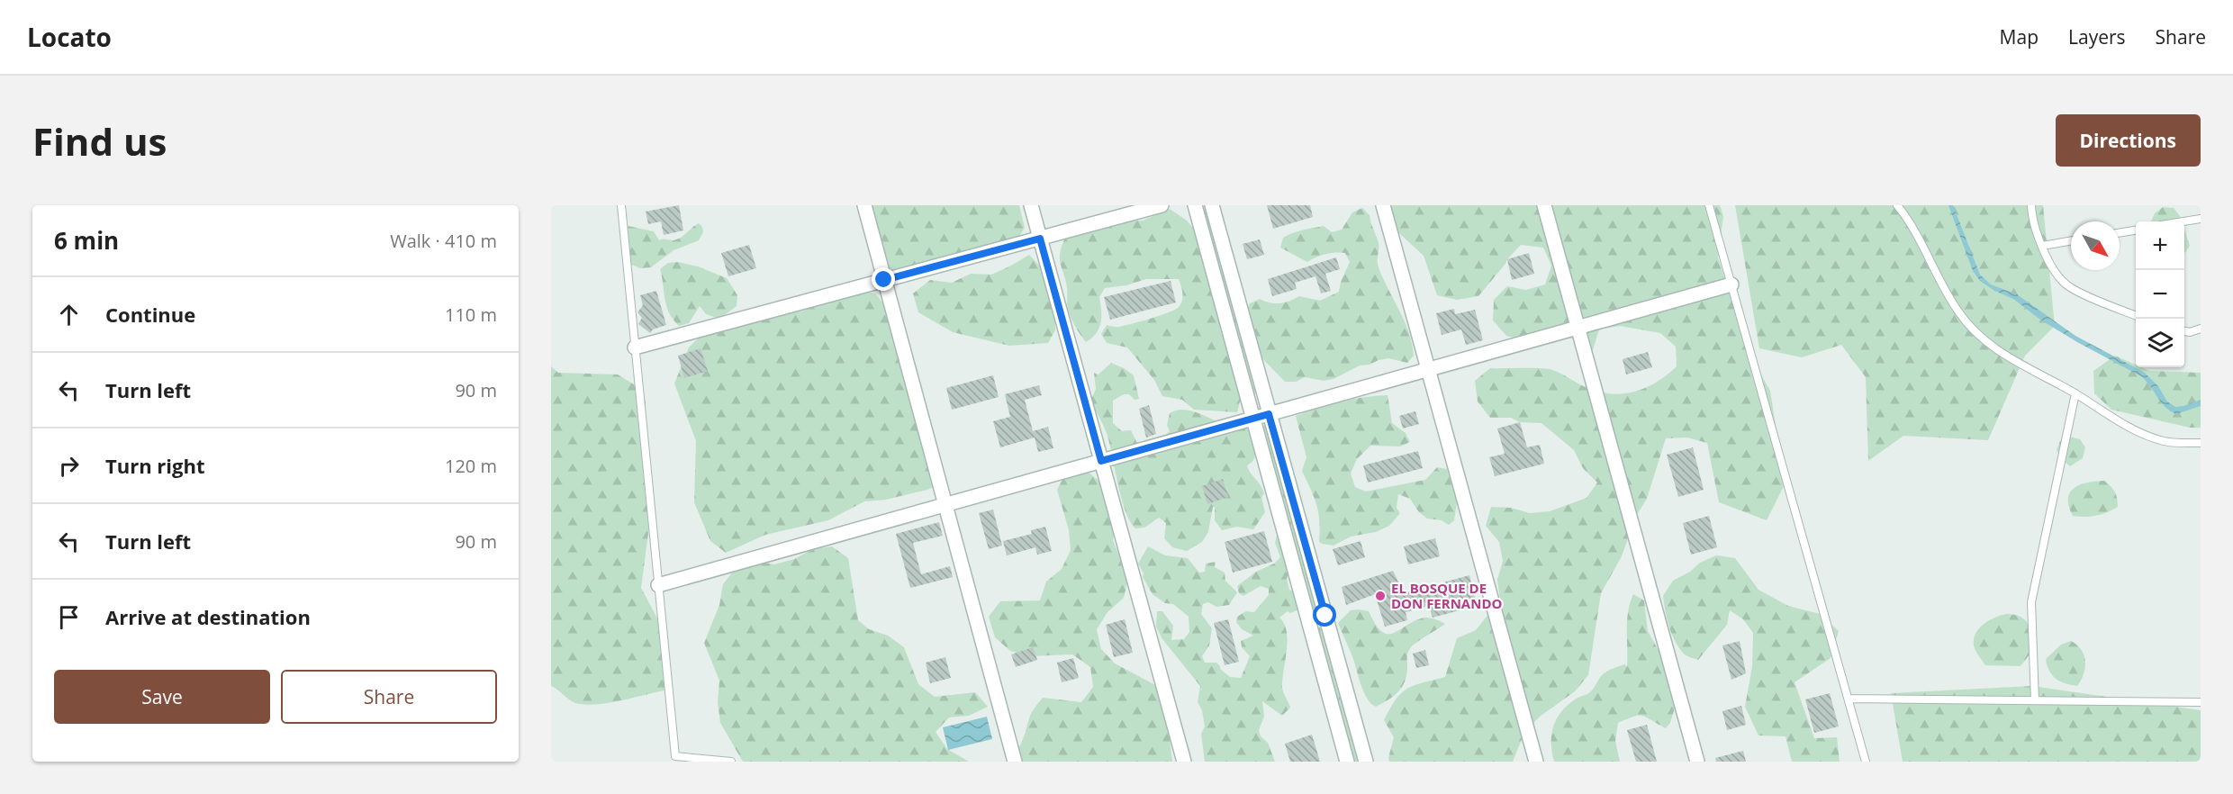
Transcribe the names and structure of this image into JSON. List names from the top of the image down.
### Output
{
  "places": ["EL BOSQUE DE DON FERNANDO"],
  "north": "bottom right",
  "page": {
    "header": "Locato",
    "nav": ["Map", "Layers", "Share"],
    "buttons": [
      "Directions",
      ["Save", "Share"]
    ],
    "title": "Find us",
    "heading": ["6 min", "Walk · 410 m"],
    "map_buttons": ["+", "−"],
    "list": [
      ["Continue", "110 m"],
      ["Turn left", "90 m"],
      ["Turn right", "120 m"],
      ["Turn left", "90 m"],
      "Arrive at destination"
    ]
  }
}
